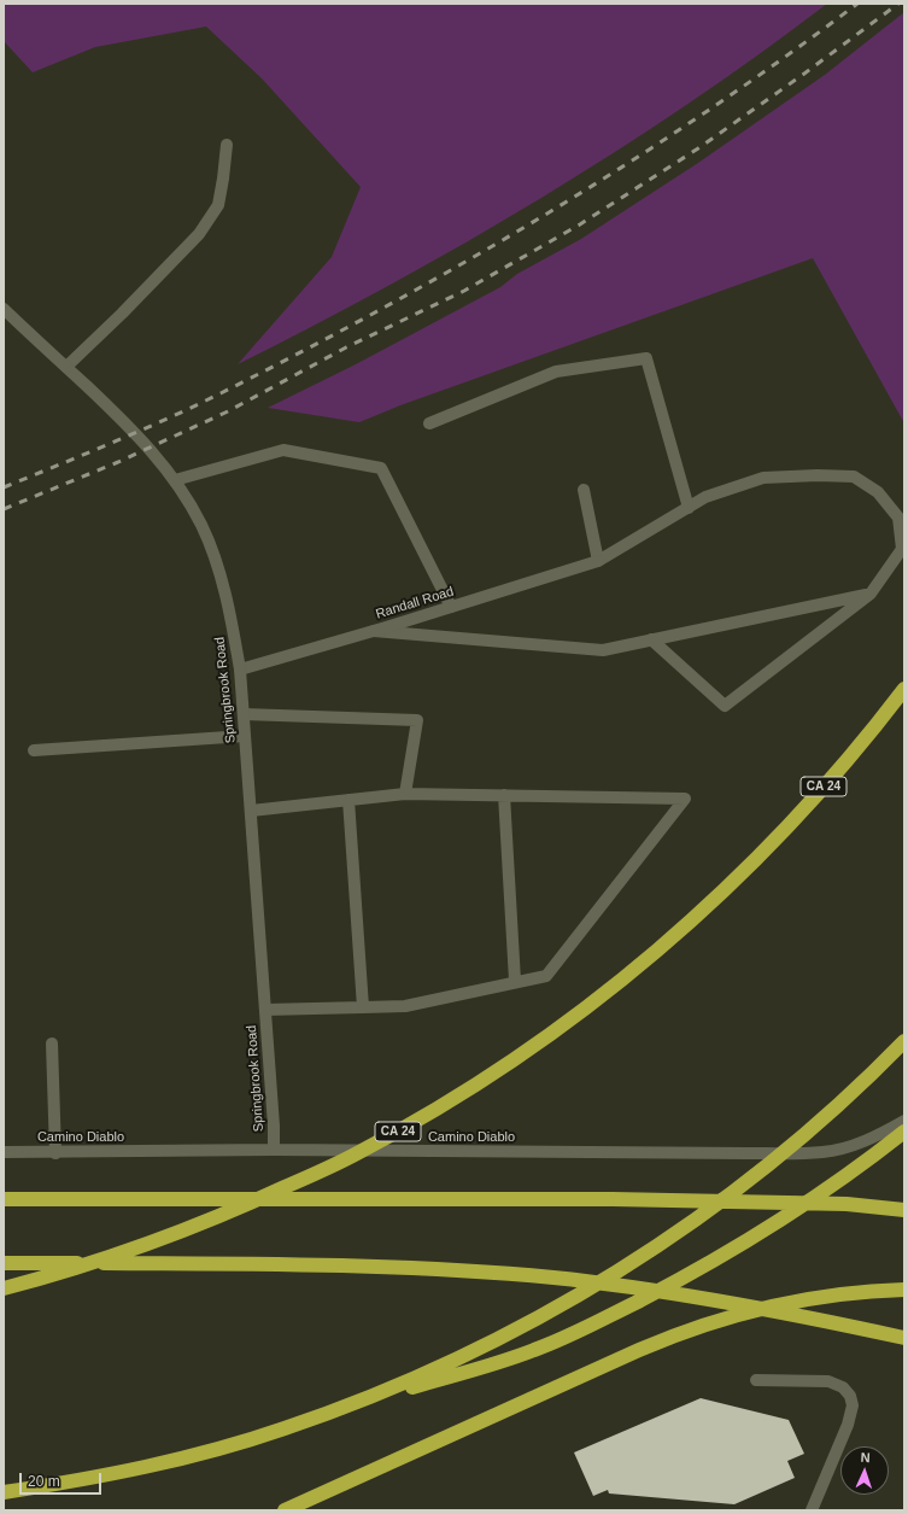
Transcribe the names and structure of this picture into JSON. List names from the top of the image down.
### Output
{
  "streets": {
    "highway": ["CA 24"],
    "street": ["Randall Road", "Springbrook Road", "Camino Diablo"]
  },
  "crossings": [
    ["Randall Road", "Springbrook Road"],
    ["Springbrook Road", "Camino Diablo"]
  ],
  "scale_bar": "20 m",
  "north": "top"
}
